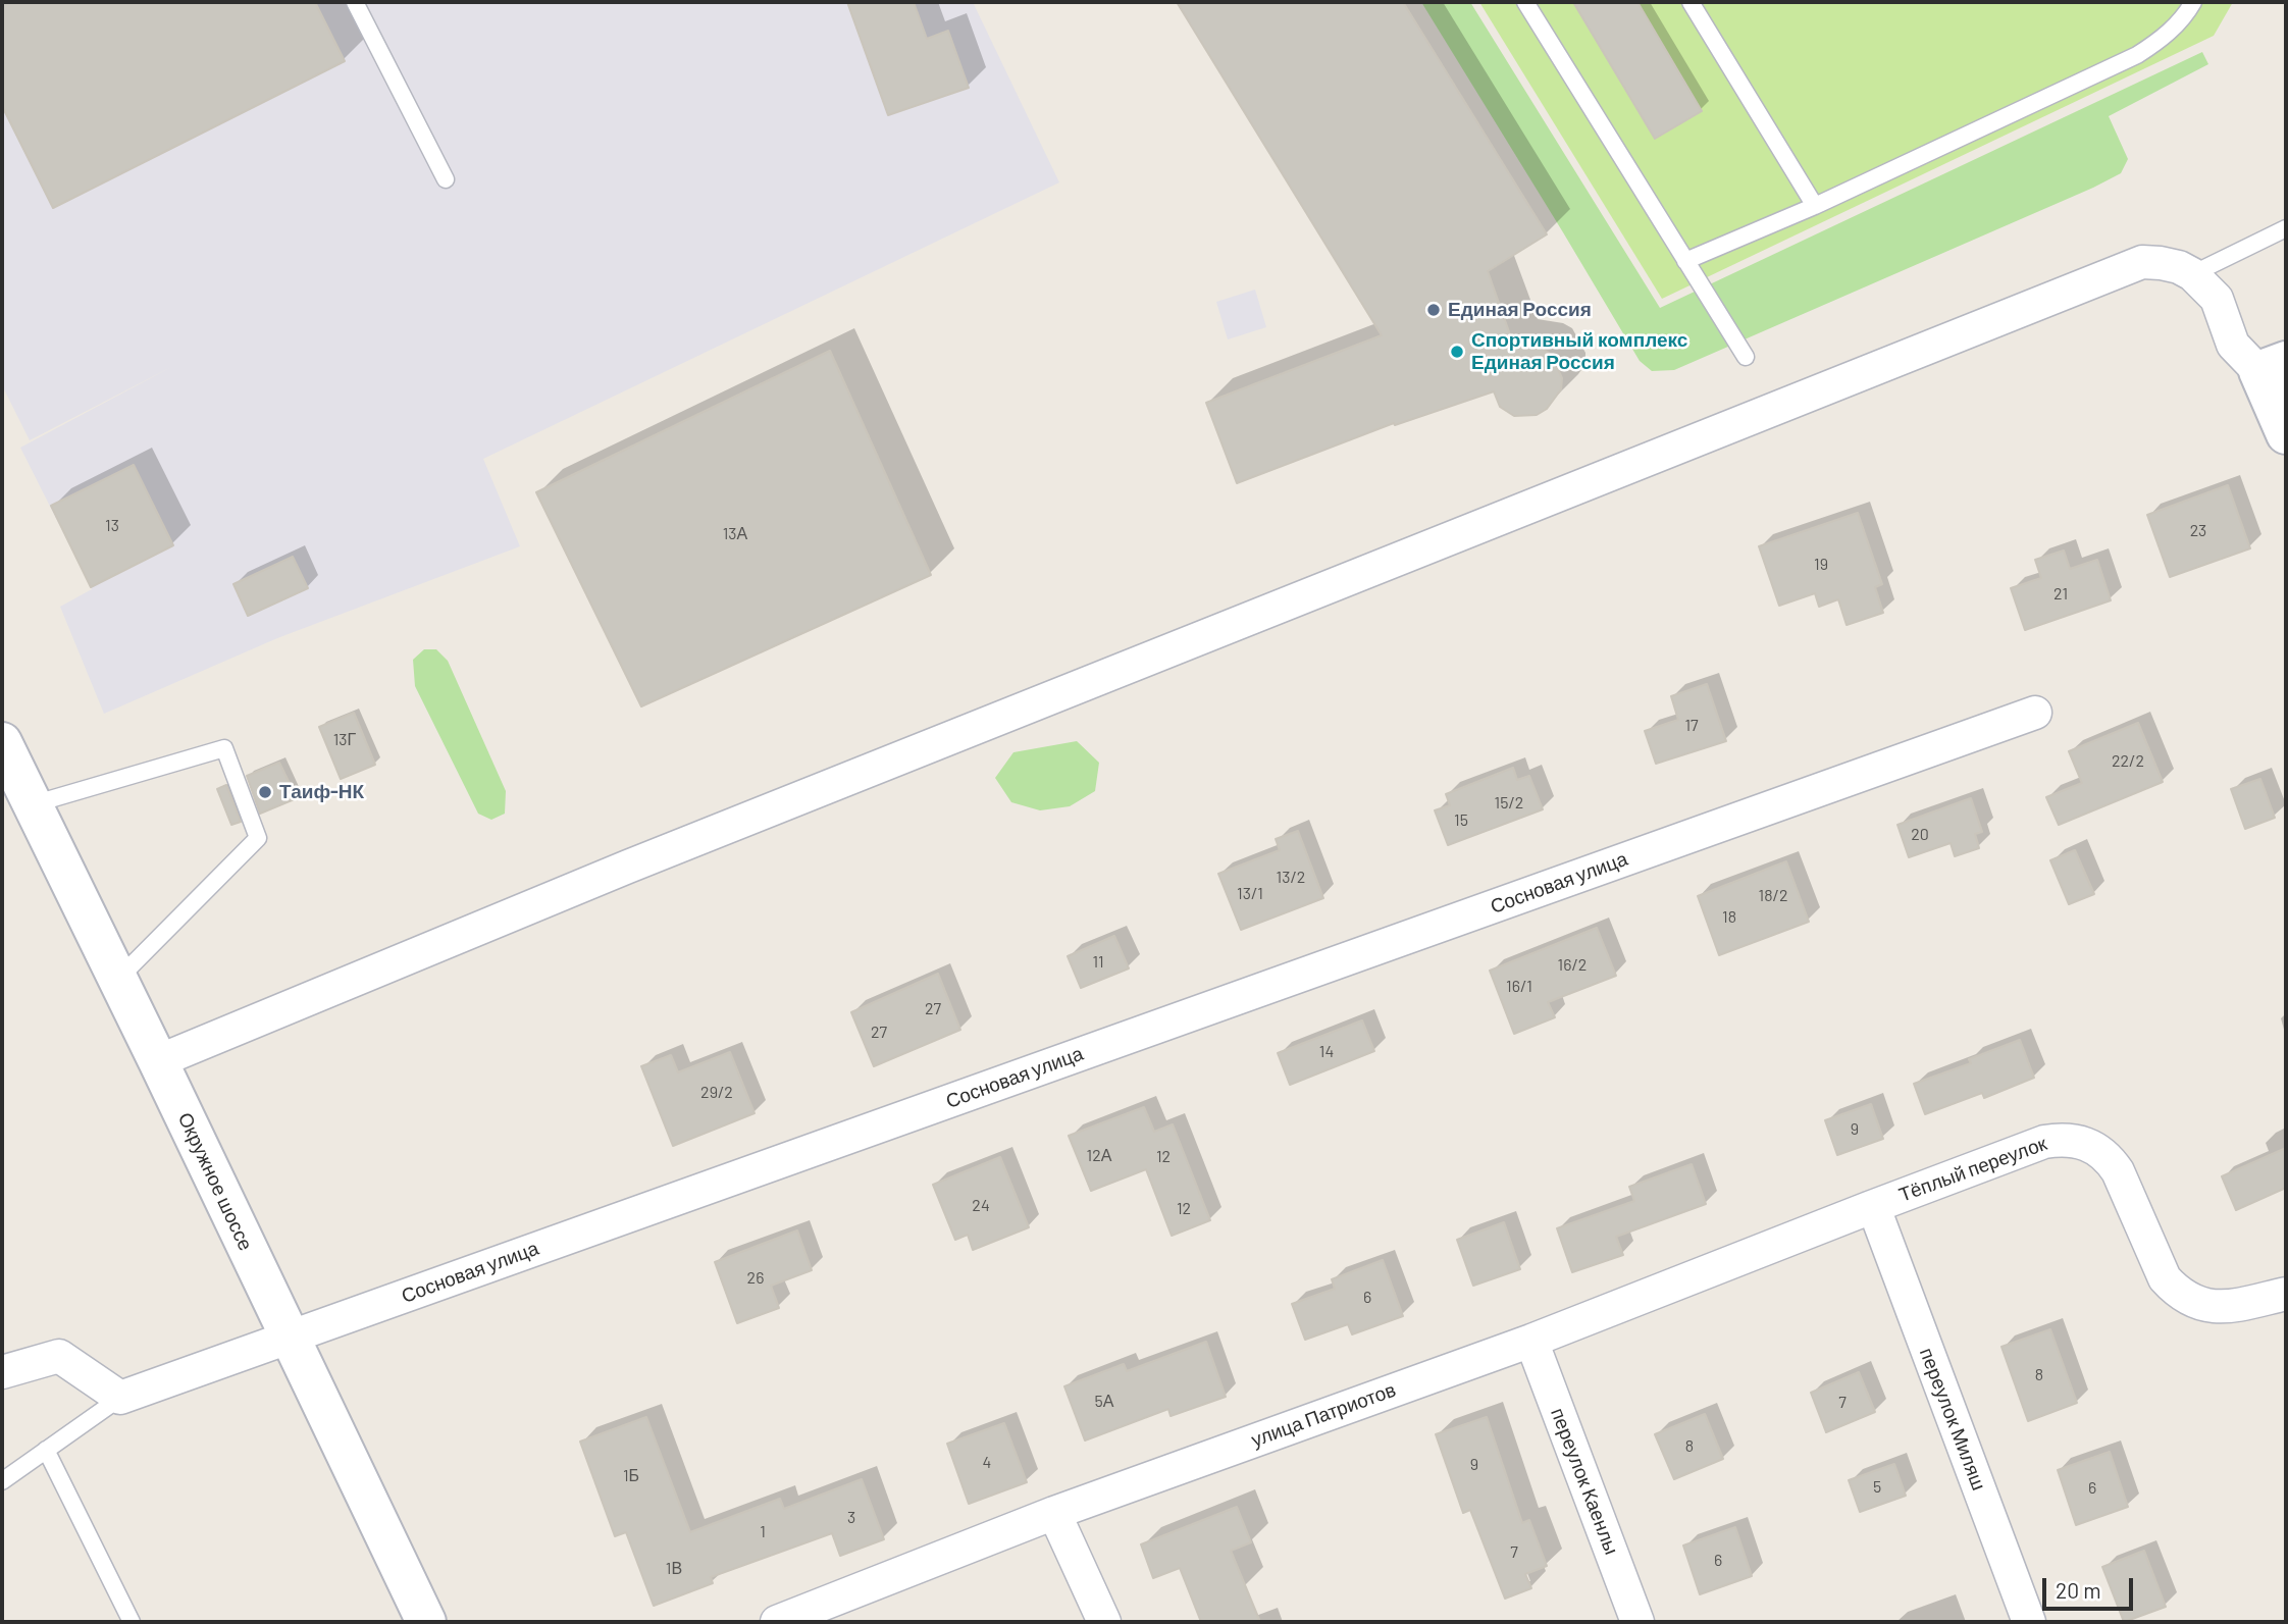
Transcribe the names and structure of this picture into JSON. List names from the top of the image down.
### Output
{
  "streets": {
    "street": [
      "Сосновая улица",
      "Тёплый переулок",
      "Окружное шоссе",
      "улица Патриотов",
      "переулок Миляш",
      "переулок Каенлы"
    ]
  },
  "crossings": [
    ["Сосновая улица", "Окружное шоссе"],
    ["Тёплый переулок", "улица Патриотов"],
    ["Тёплый переулок", "переулок Миляш"],
    ["улица Патриотов", "переулок Миляш"],
    ["улица Патриотов", "переулок Каенлы"]
  ],
  "places": ["Единая Россия", "Спортивный комплекс Единая Россия", "Таиф-НК"],
  "house_numbers": [
    "13",
    "23",
    "13А",
    "19",
    "21",
    "17",
    "13Г",
    "22/2",
    "15/2",
    "15",
    "20",
    "13/2",
    "13/1",
    "18/2",
    "18",
    "11",
    "16/2",
    "16/1",
    "27",
    "27",
    "14",
    "29/2",
    "9",
    "12А",
    "12",
    "24",
    "12",
    "26",
    "6",
    "8",
    "5А",
    "7",
    "8",
    "4",
    "9",
    "1Б",
    "5",
    "6",
    "3",
    "1",
    "7",
    "6",
    "1В"
  ],
  "scale_bar": "20 m"
}
